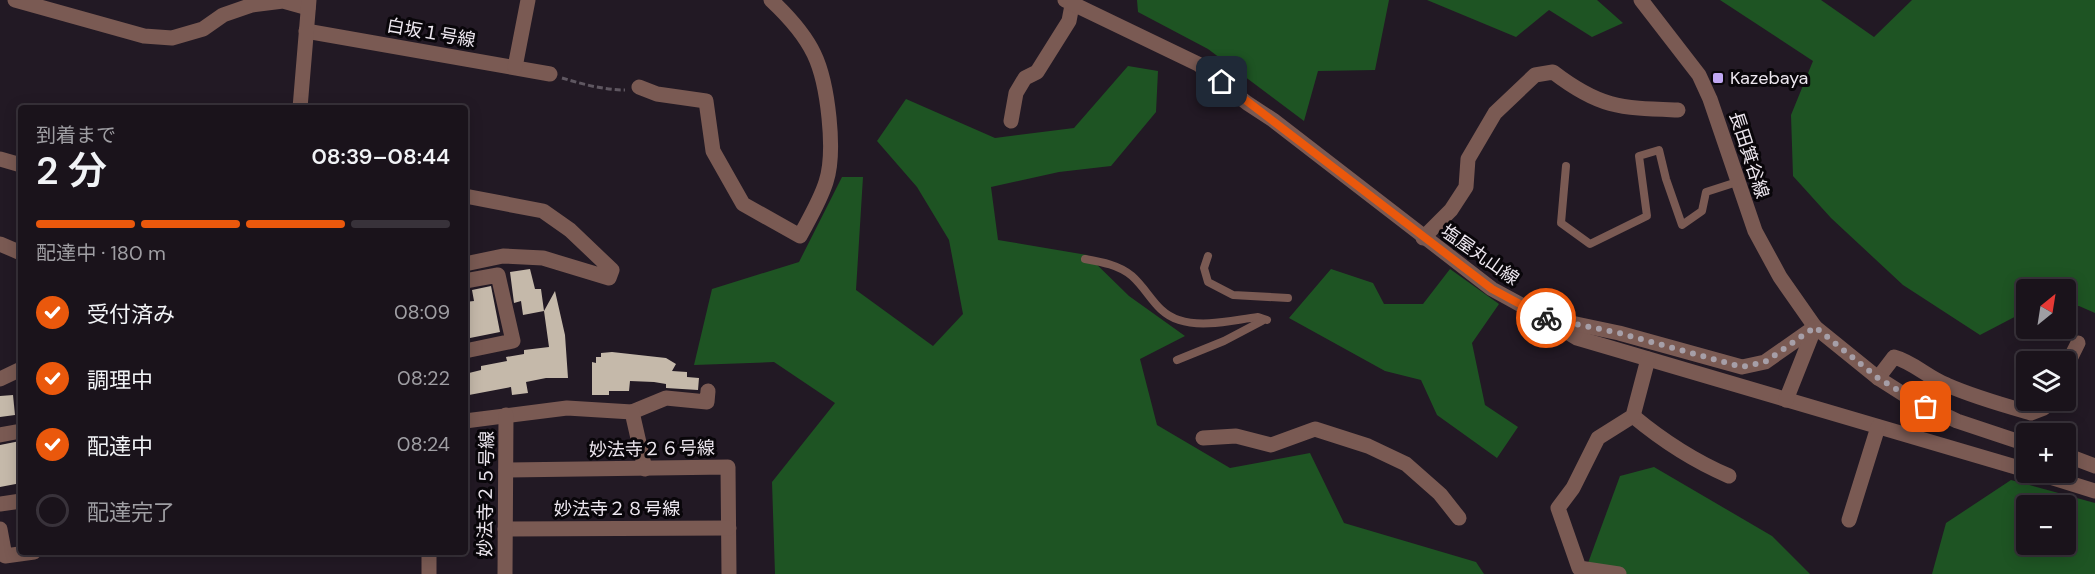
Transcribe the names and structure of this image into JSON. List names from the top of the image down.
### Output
{
  "streets": {
    "street": [
      "白坂１号線",
      "長田箕谷線",
      "塩屋丸山線",
      "妙法寺２６号線",
      "妙法寺２５号線",
      "妙法寺２８号線"
    ]
  },
  "crossings": [
    ["妙法寺２６号線", "妙法寺２５号線"],
    ["妙法寺２６号線", "妙法寺２８号線"],
    ["妙法寺２５号線", "妙法寺２８号線"]
  ],
  "places": {
    "transit": ["Kazebaya"]
  },
  "north": "top right",
  "page": {
    "heading": ["2 分", "到着まで", "08:39–08:44"],
    "bar": "配達中 · 180 m",
    "map_buttons": ["+", "−"],
    "list": [
      ["受付済み", "08:09"],
      ["調理中", "08:22"],
      ["配達中", "08:24"],
      "配達完了"
    ]
  }
}
